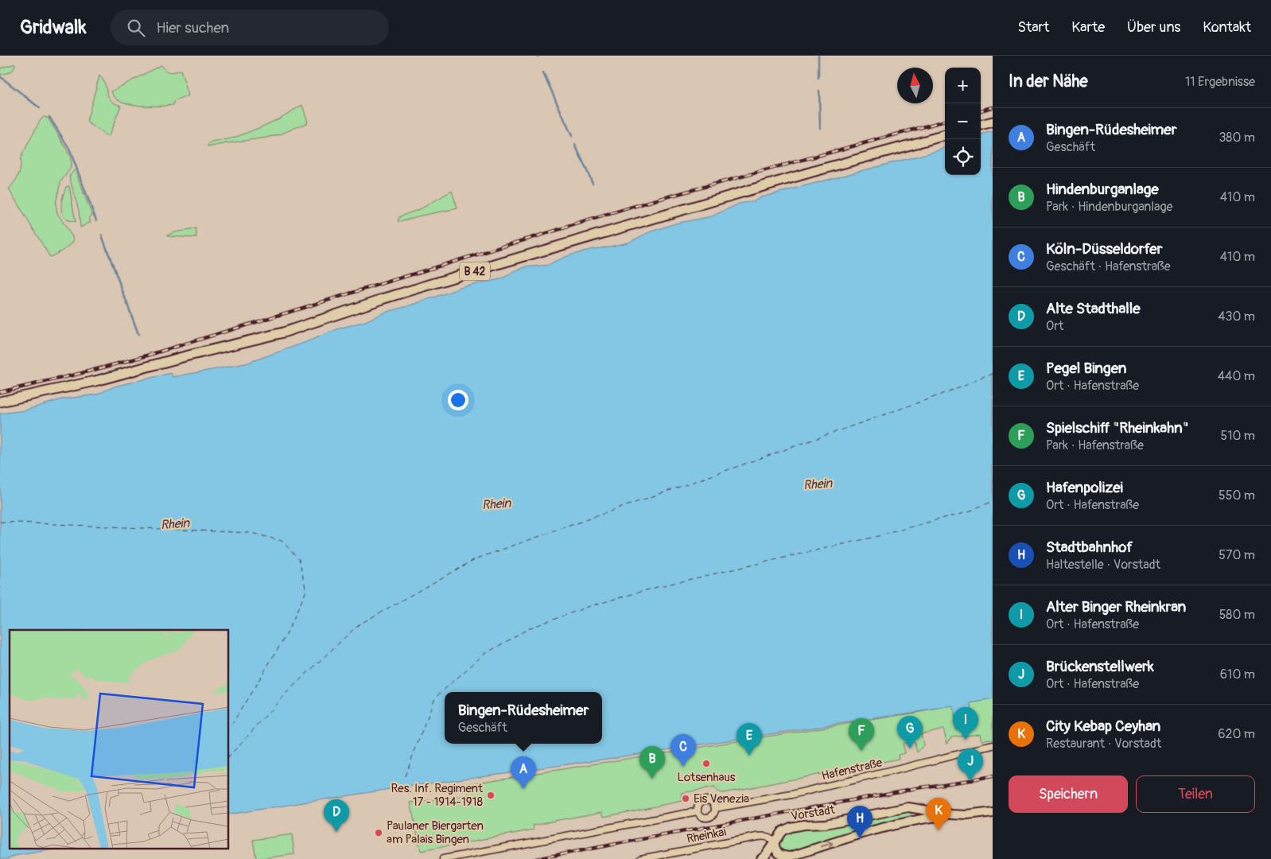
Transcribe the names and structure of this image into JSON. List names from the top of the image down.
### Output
{
  "streets": {
    "main road": ["B 42", "Vorstadt"],
    "street": ["Hafenstraße", "Rheinkai"]
  },
  "crossings": [
    ["Vorstadt", "Rheinkai"]
  ],
  "water": ["Rhein"],
  "places": [
    "Lotsenhaus",
    "Res. Inf. Regiment 17 - 1914-1918",
    "Eis Venezia",
    "Paulaner Biergarten am Palais Bingen"
  ],
  "north": "top",
  "page": {
    "header": "Gridwalk",
    "search": "Hier suchen",
    "nav": [
      "Start",
      "Karte",
      "Über uns",
      "Kontakt"
    ],
    "heading": ["In der Nähe", "11 Ergebnisse"],
    "map_buttons": ["+", "−"],
    "list": [
      {
        "mark": "A",
        "name": "Bingen-Rüdesheimer",
        "note": "Geschäft",
        "value": "380 m"
      },
      {
        "mark": "B",
        "name": "Hindenburganlage",
        "note": "Park · Hindenburganlage",
        "value": "410 m"
      },
      {
        "mark": "C",
        "name": "Köln-Düsseldorfer",
        "note": "Geschäft · Hafenstraße",
        "value": "410 m"
      },
      {
        "mark": "D",
        "name": "Alte Stadthalle",
        "note": "Ort",
        "value": "430 m"
      },
      {
        "mark": "E",
        "name": "Pegel Bingen",
        "note": "Ort · Hafenstraße",
        "value": "440 m"
      },
      {
        "mark": "F",
        "name": "Spielschiff \"Rheinkahn\"",
        "note": "Park · Hafenstraße",
        "value": "510 m"
      },
      {
        "mark": "G",
        "name": "Hafenpolizei",
        "note": "Ort · Hafenstraße",
        "value": "550 m"
      },
      {
        "mark": "H",
        "name": "Stadtbahnhof",
        "note": "Haltestelle · Vorstadt",
        "value": "570 m"
      },
      {
        "mark": "I",
        "name": "Alter Binger Rheinkran",
        "note": "Ort · Hafenstraße",
        "value": "580 m"
      },
      {
        "mark": "J",
        "name": "Brückenstellwerk",
        "note": "Ort · Hafenstraße",
        "value": "610 m"
      },
      {
        "mark": "K",
        "name": "City Kebap Ceyhan",
        "note": "Restaurant · Vorstadt",
        "value": "620 m"
      }
    ],
    "popup": ["Bingen-Rüdesheimer", "Geschäft"],
    "pins": [
      "I",
      "G",
      "F",
      "E",
      "C",
      "B",
      "J",
      "A",
      "K",
      "D",
      "H"
    ],
    "buttons": ["Speichern", "Teilen"]
  }
}
